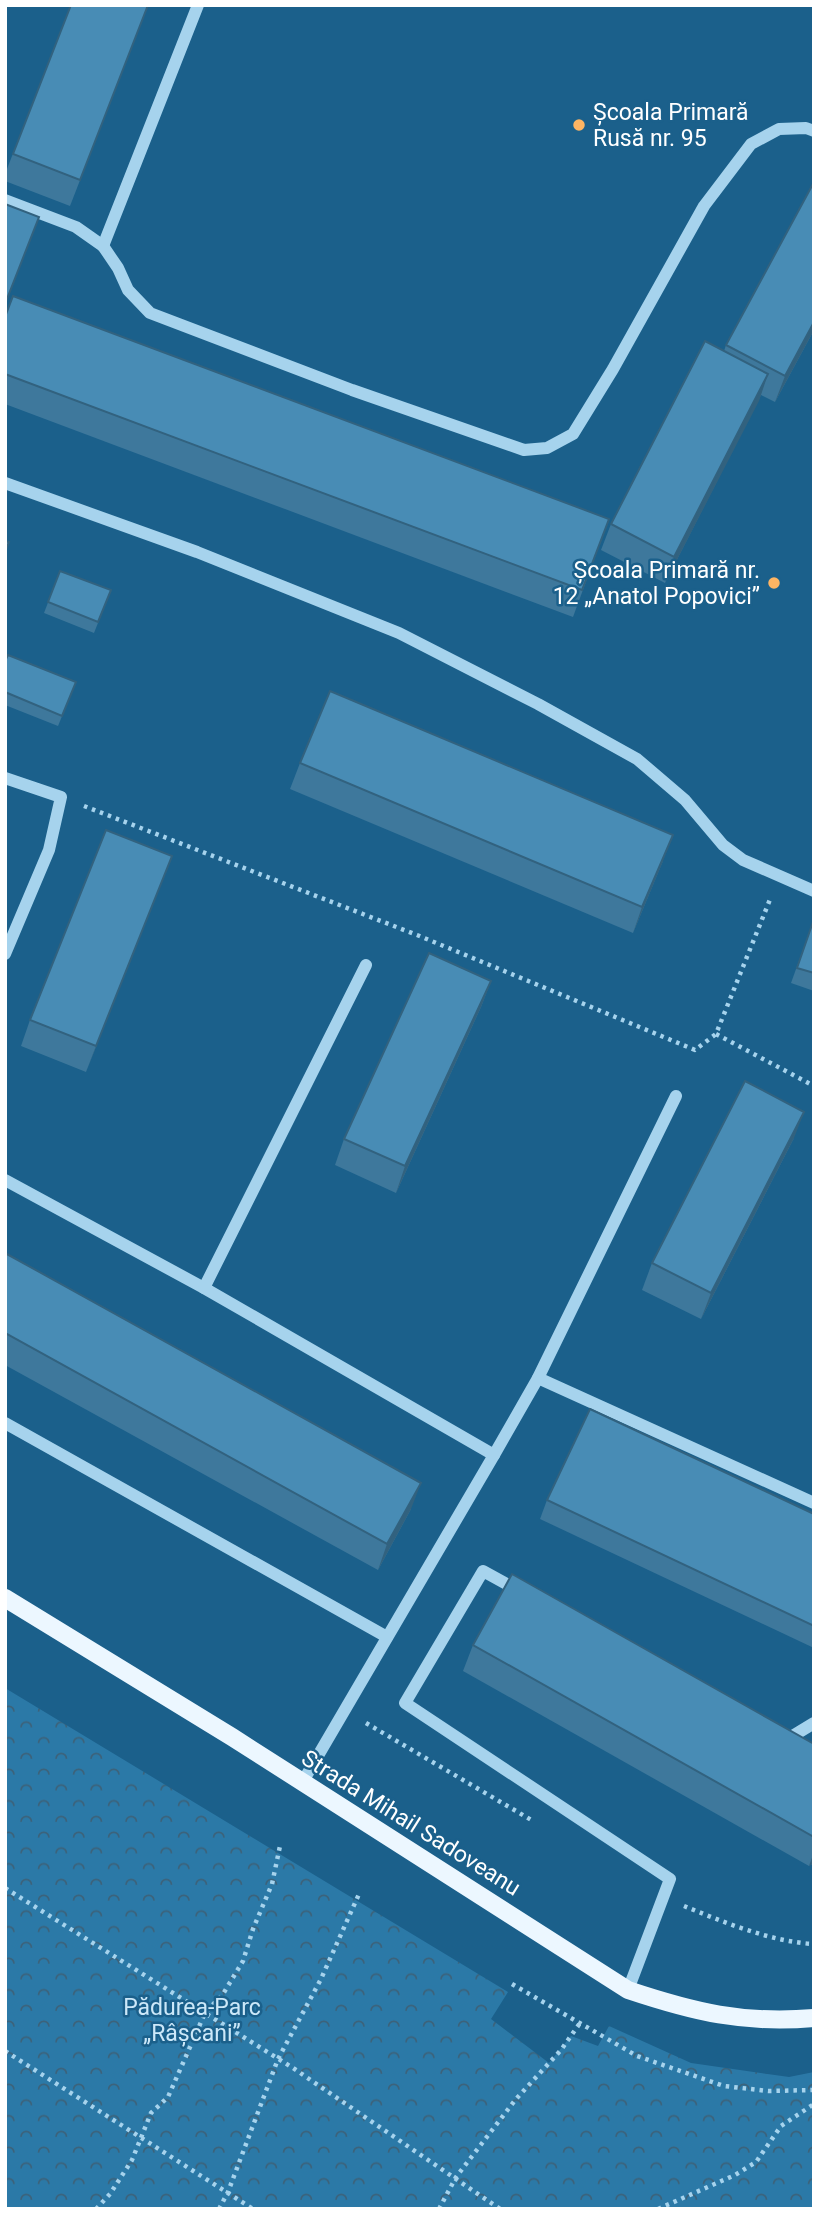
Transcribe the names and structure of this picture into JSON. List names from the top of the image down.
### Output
{
  "streets": {
    "main road": ["Strada Mihail Sadoveanu"]
  },
  "parks": ["Pădurea-Parc „Râșcani”"],
  "places": ["Școala Primară Rusă nr. 95", "Școala Primară nr. 12 „Anatol Popovici”"]
}
